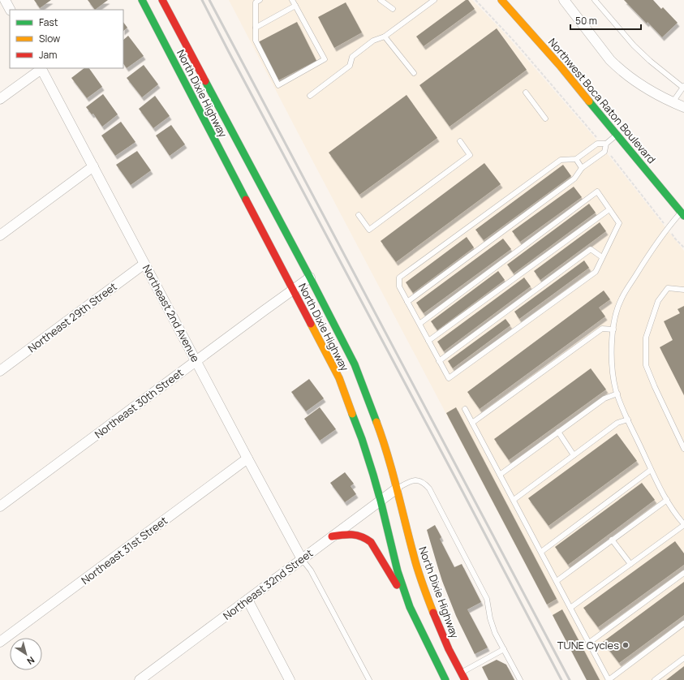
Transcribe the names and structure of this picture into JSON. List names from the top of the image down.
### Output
{
  "streets": {
    "main road": ["North Dixie Highway", "Northwest Boca Raton Boulevard"],
    "street": [
      "Northeast 2nd Avenue",
      "Northeast 29th Street",
      "Northeast 30th Street",
      "Northeast 31st Street",
      "Northeast 32nd Street"
    ]
  },
  "crossings": [
    ["North Dixie Highway", "Northeast 30th Street"],
    ["North Dixie Highway", "Northeast 32nd Street"],
    ["Northeast 2nd Avenue", "Northeast 29th Street"],
    ["Northeast 2nd Avenue", "Northeast 30th Street"],
    ["Northeast 2nd Avenue", "Northeast 31st Street"],
    ["Northeast 2nd Avenue", "Northeast 32nd Street"]
  ],
  "places": ["TUNE Cycles"],
  "legend": ["Fast", "Slow", "Jam"],
  "scale_bar": "50 m",
  "north": "bottom right"
}
